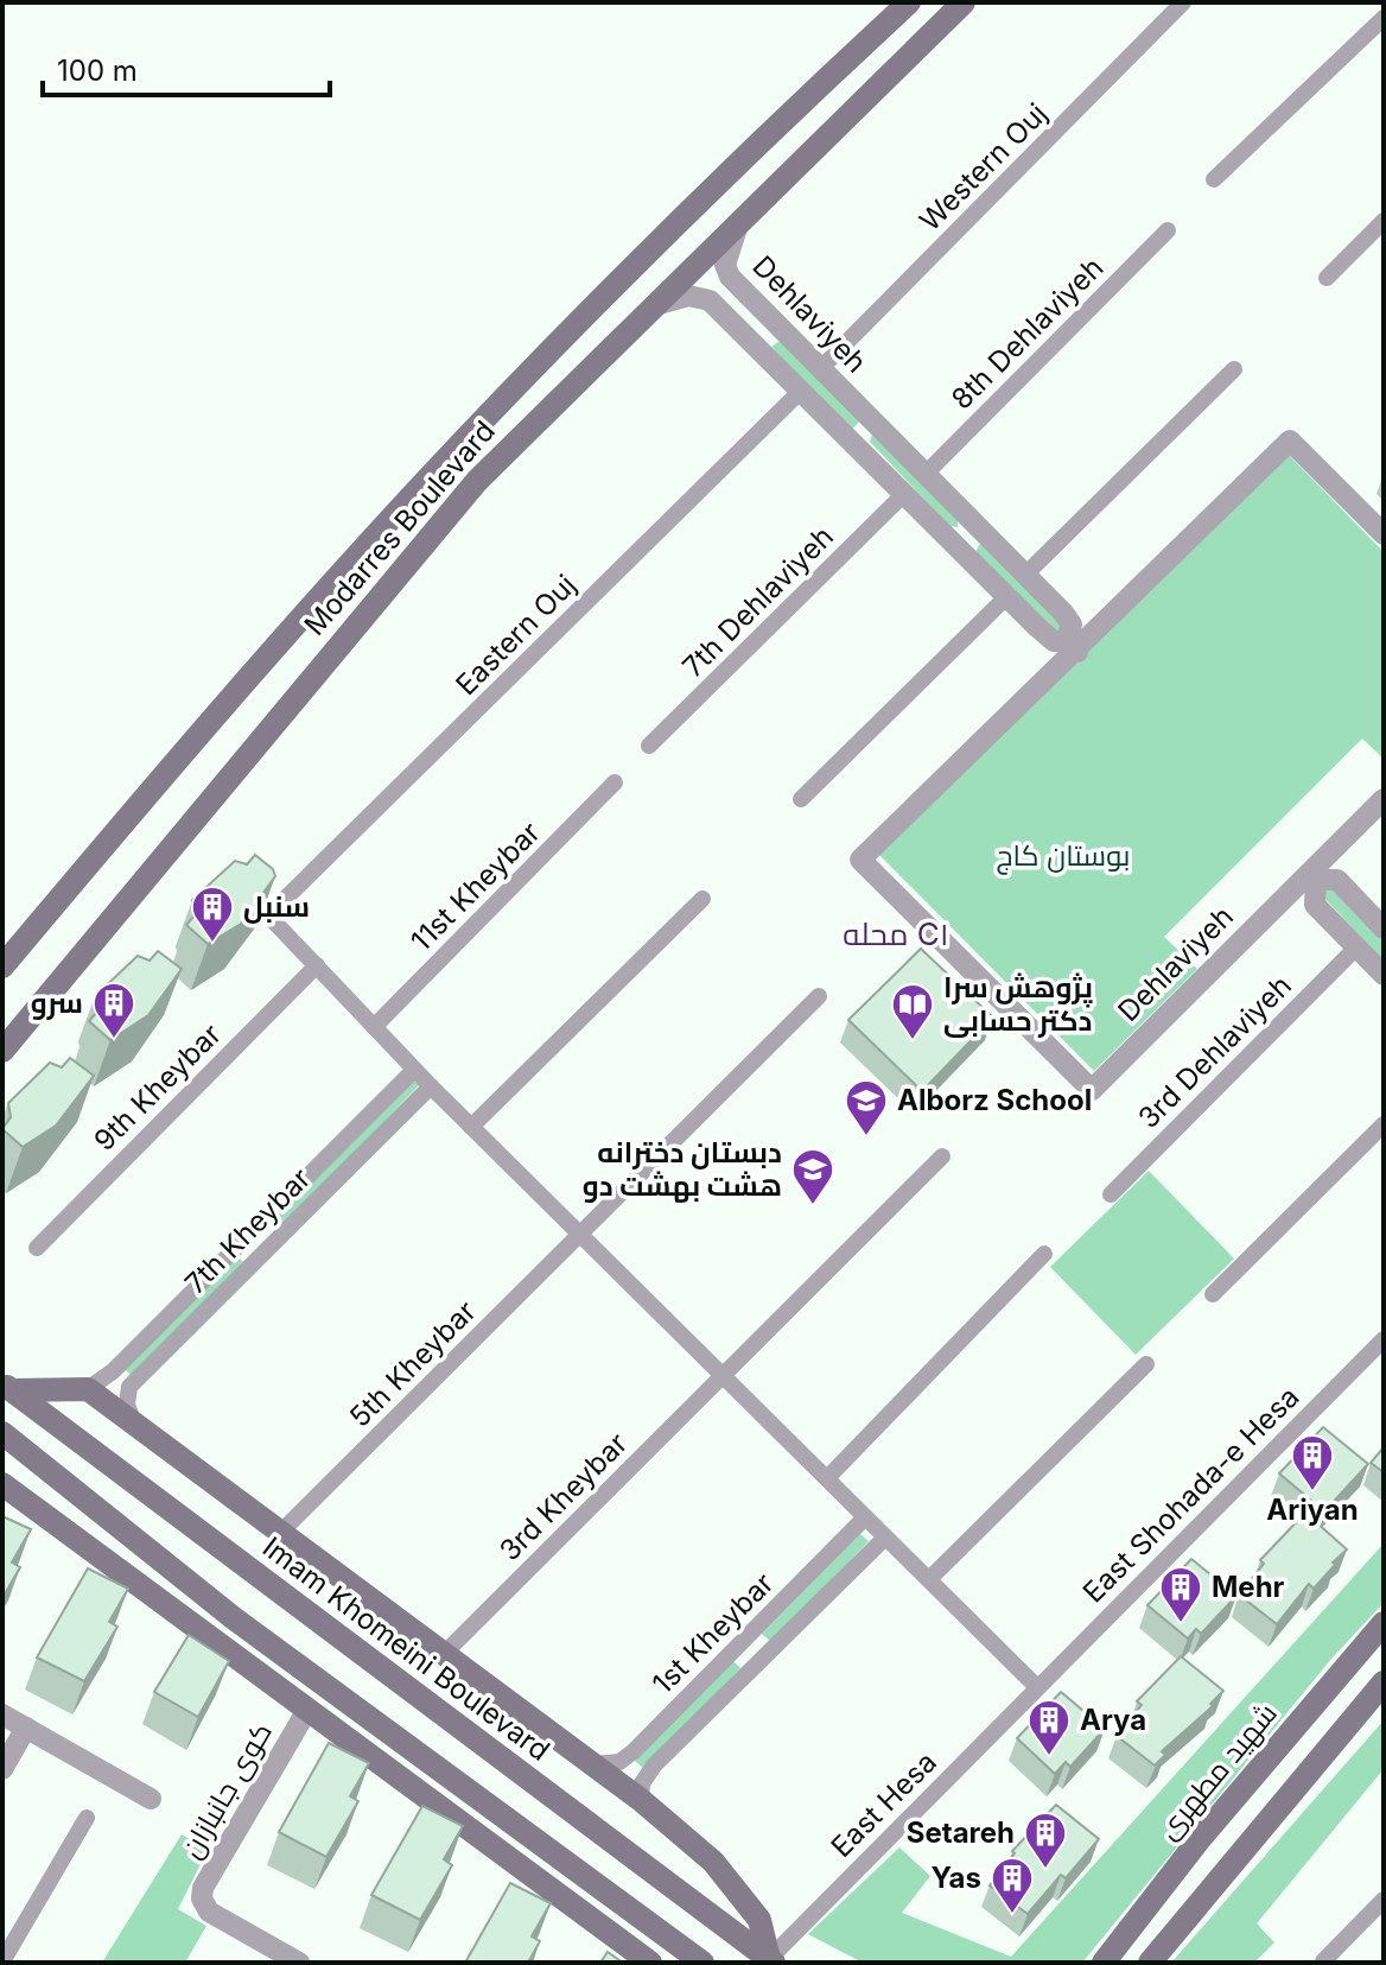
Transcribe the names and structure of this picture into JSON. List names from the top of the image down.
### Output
{
  "streets": {
    "main road": ["Modarres Boulevard", "Imam Khomeini Boulevard", "شهید مطهری"],
    "street": [
      "Western Ouj",
      "Dehlaviyeh",
      "8th Dehlaviyeh",
      "7th Dehlaviyeh",
      "Eastern Ouj",
      "11st Kheybar",
      "3rd Dehlaviyeh",
      "9th Kheybar",
      "7th Kheybar",
      "5th Kheybar",
      "East Shohada-e Hesa",
      "3rd Kheybar",
      "1st Kheybar",
      "کوی جانبازان",
      "East Hesa"
    ]
  },
  "crossings": [
    ["Western Ouj", "Dehlaviyeh"],
    ["Dehlaviyeh", "8th Dehlaviyeh"],
    ["Dehlaviyeh", "Modarres Boulevard"],
    ["Dehlaviyeh", "7th Dehlaviyeh"],
    ["Dehlaviyeh", "Eastern Ouj"],
    ["Eastern Ouj", "9th Kheybar"],
    ["East Shohada-e Hesa", "East Hesa"],
    ["Imam Khomeini Boulevard", "East Hesa"]
  ],
  "districts": ["محله C۱"],
  "parks": ["بوستان کاج"],
  "places": {
    "building": [
      "سنبل",
      "سرو",
      "Ariyan",
      "Mehr",
      "Arya",
      "Setareh",
      "Yas"
    ],
    "library": ["پژوهش سرا دکتر حسابی"],
    "school or university": ["Alborz School", "دبستان دخترانه هشت بهشت دو"]
  },
  "scale_bar": "100 m"
}
